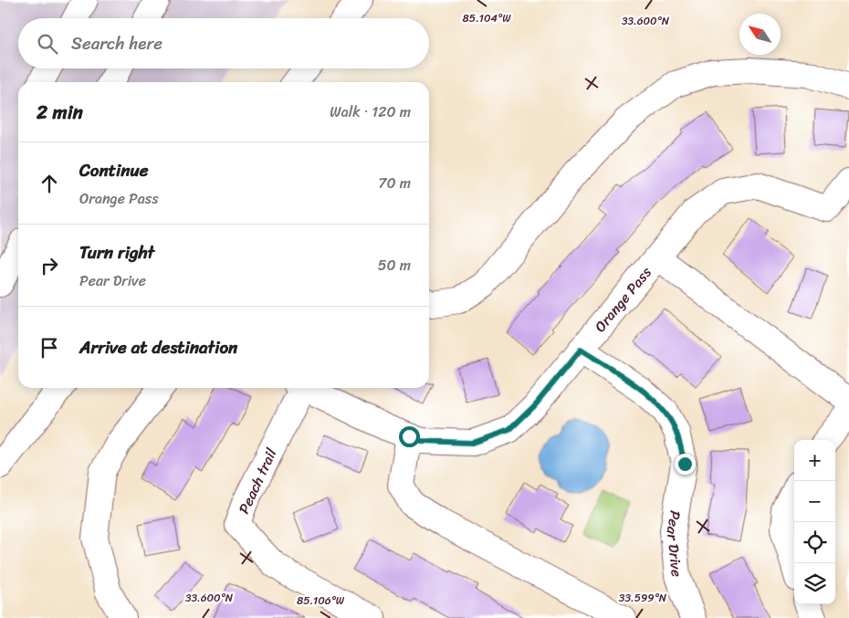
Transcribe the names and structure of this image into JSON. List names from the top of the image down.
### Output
{
  "streets": {
    "street": ["Orange Pass", "Peach trail", "Pear Drive"]
  },
  "crossings": [
    ["Orange Pass", "Pear Drive"]
  ],
  "north": "top left",
  "page": {
    "search": "Search here",
    "heading": ["2 min", "Walk · 120 m"],
    "list": [
      ["Continue", "Orange Pass", "70 m"],
      ["Turn right", "Pear Drive", "50 m"],
      "Arrive at destination"
    ],
    "map_buttons": ["+", "−"]
  },
  "coordinates": [
    "85.104°W",
    "33.600°N",
    "33.599°N",
    "85.106°W"
  ]
}
